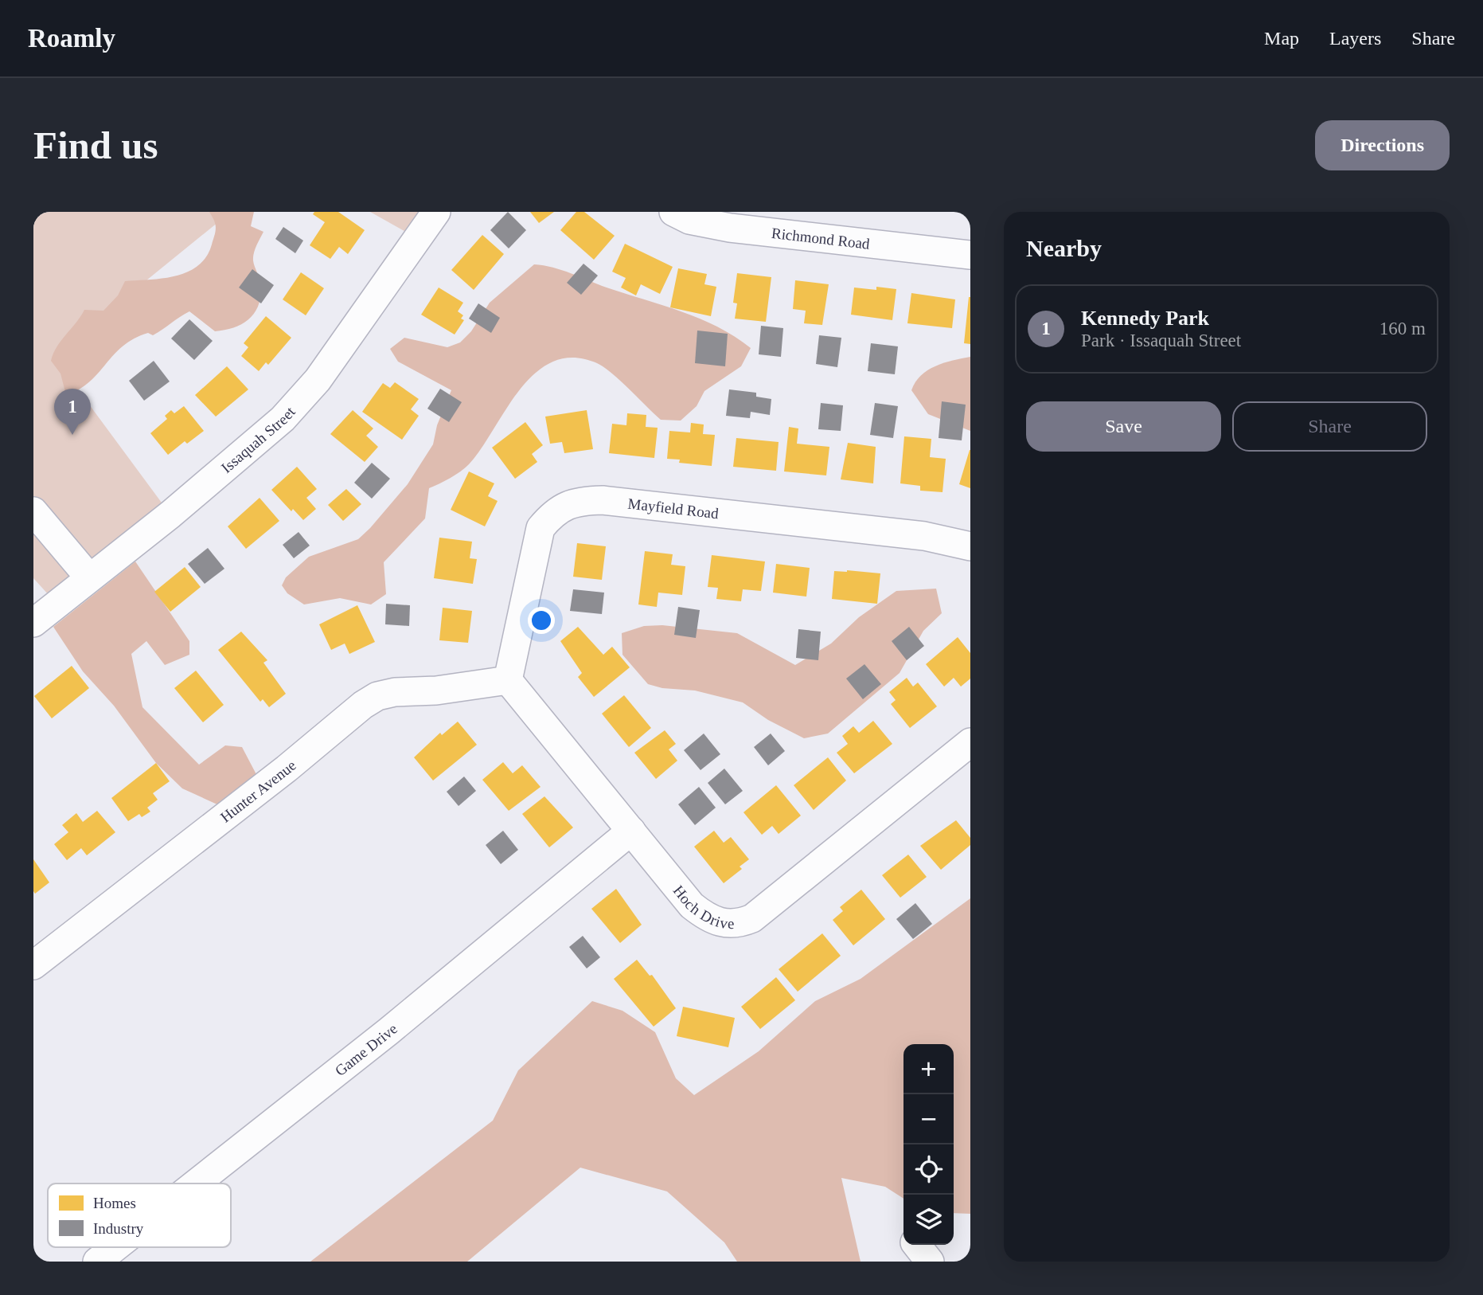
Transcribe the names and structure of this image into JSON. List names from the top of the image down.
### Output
{
  "streets": {
    "street": [
      "Richmond Road",
      "Issaquah Street",
      "Mayfield Road",
      "Hunter Avenue",
      "Hoch Drive",
      "Game Drive"
    ]
  },
  "crossings": [
    ["Mayfield Road", "Hunter Avenue"],
    ["Mayfield Road", "Hoch Drive"],
    ["Hunter Avenue", "Hoch Drive"],
    ["Hoch Drive", "Game Drive"]
  ],
  "legend": ["Homes", "Industry"],
  "page": {
    "header": "Roamly",
    "nav": ["Map", "Layers", "Share"],
    "buttons": [
      "Directions",
      ["Save", "Share"]
    ],
    "title": "Find us",
    "heading": "Nearby",
    "list": [
      {
        "mark": "1",
        "name": "Kennedy Park",
        "note": "Park · Issaquah Street",
        "value": "160 m"
      }
    ],
    "pins": "1",
    "map_buttons": ["+", "−"]
  }
}
